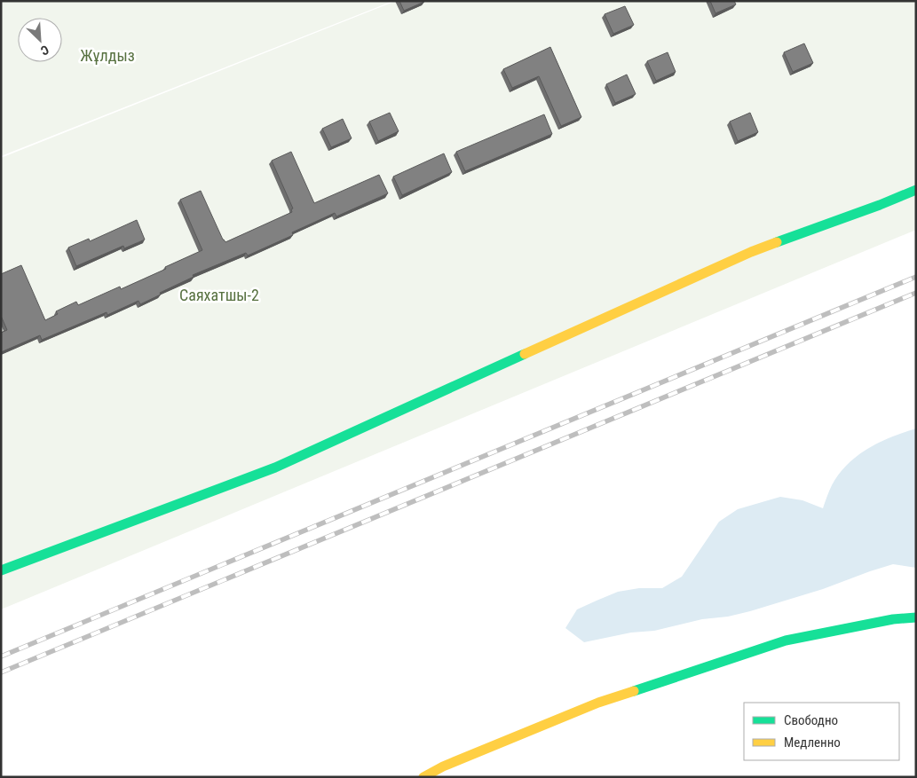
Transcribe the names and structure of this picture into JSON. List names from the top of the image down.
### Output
{
  "parks": ["Жұлдыз", "Саяхатшы-2"],
  "legend": ["Свободно", "Медленно"],
  "north": "bottom right"
}
